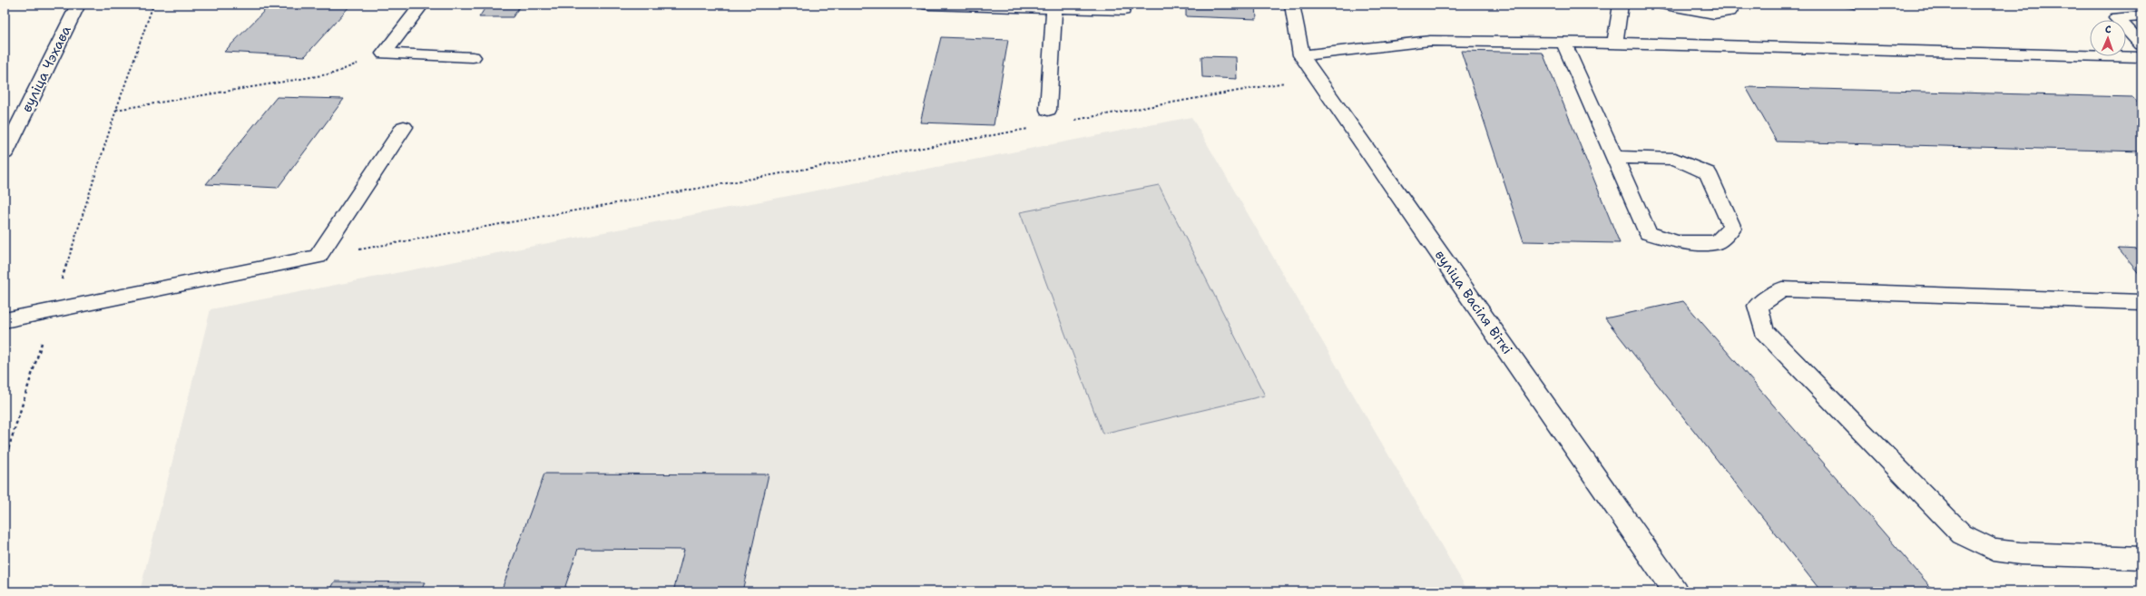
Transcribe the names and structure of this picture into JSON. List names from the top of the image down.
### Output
{
  "streets": {
    "street": ["вуліца Чэхава", "вуліца Васіля Віткі"]
  },
  "north": "top"
}
